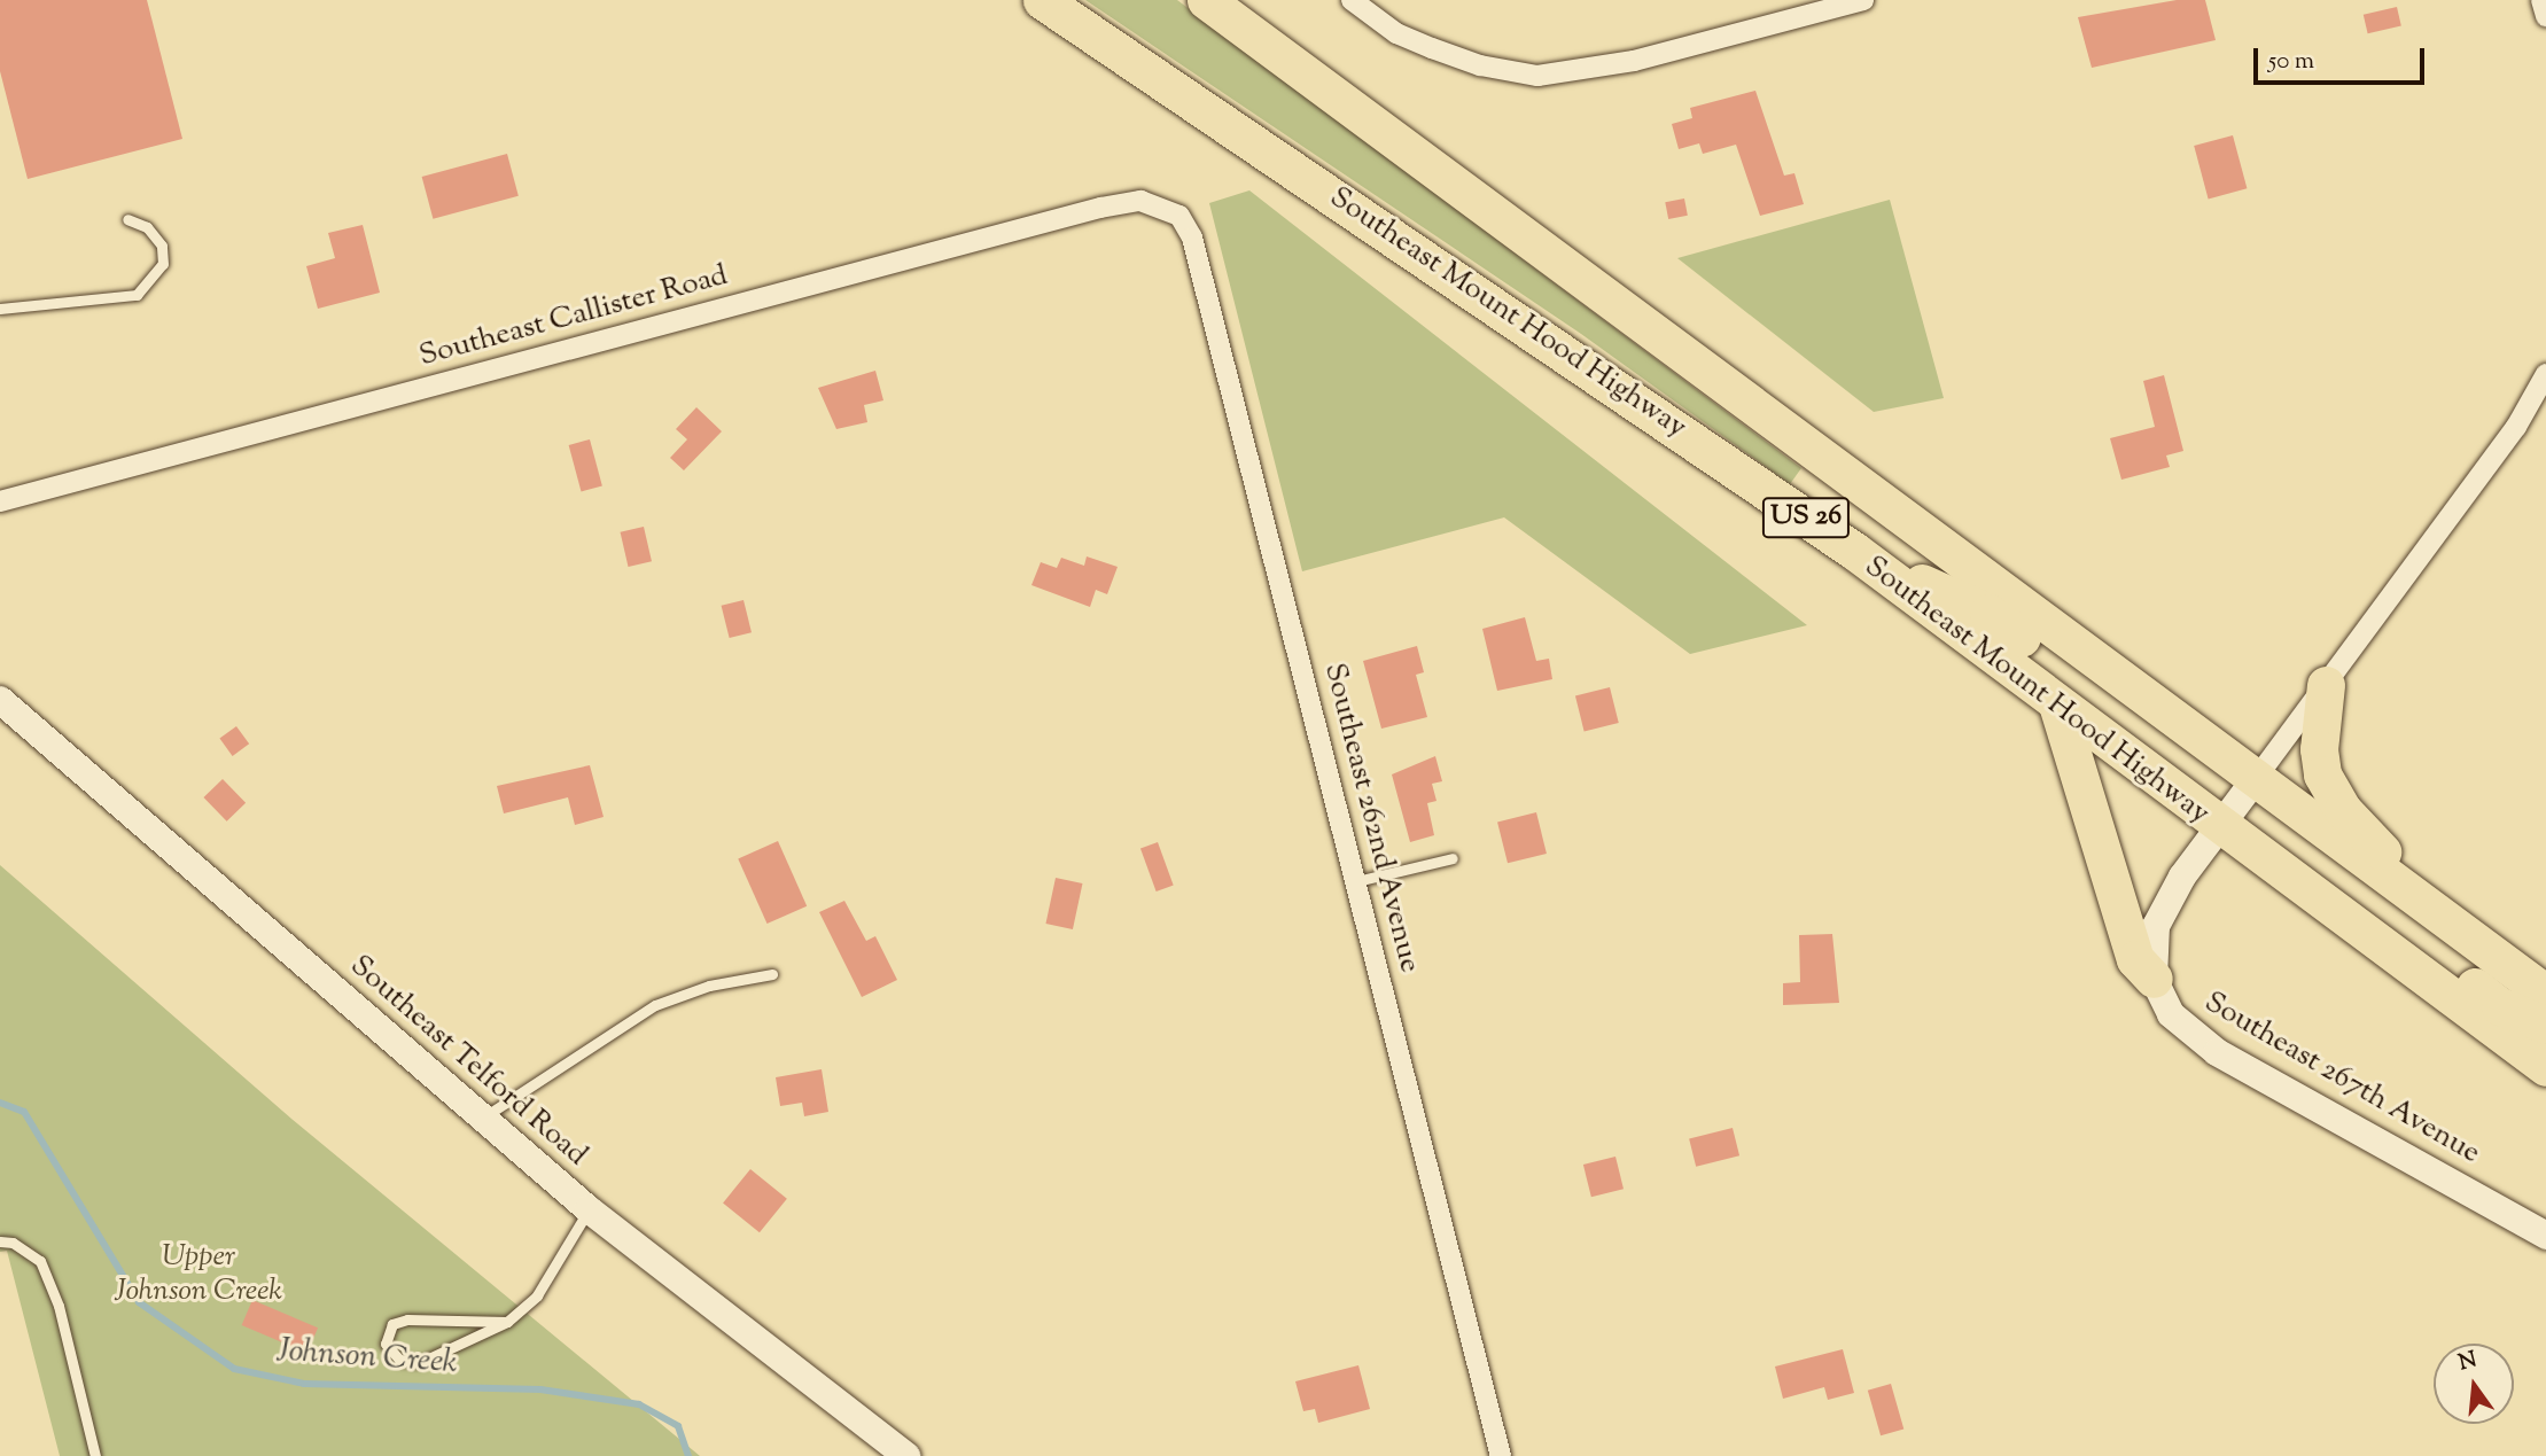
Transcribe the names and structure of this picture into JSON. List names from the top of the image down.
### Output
{
  "streets": {
    "highway": ["Southeast Mount Hood Highway", "US 26"],
    "street": [
      "Southeast Callister Road",
      "Southeast 262nd Avenue",
      "Southeast Telford Road",
      "Southeast 267th Avenue"
    ]
  },
  "crossings": [
    ["Southeast Callister Road", "Southeast 262nd Avenue"]
  ],
  "water": ["Johnson Creek"],
  "parks": ["Upper Johnson Creek"],
  "scale_bar": "50 m",
  "north": "top"
}
